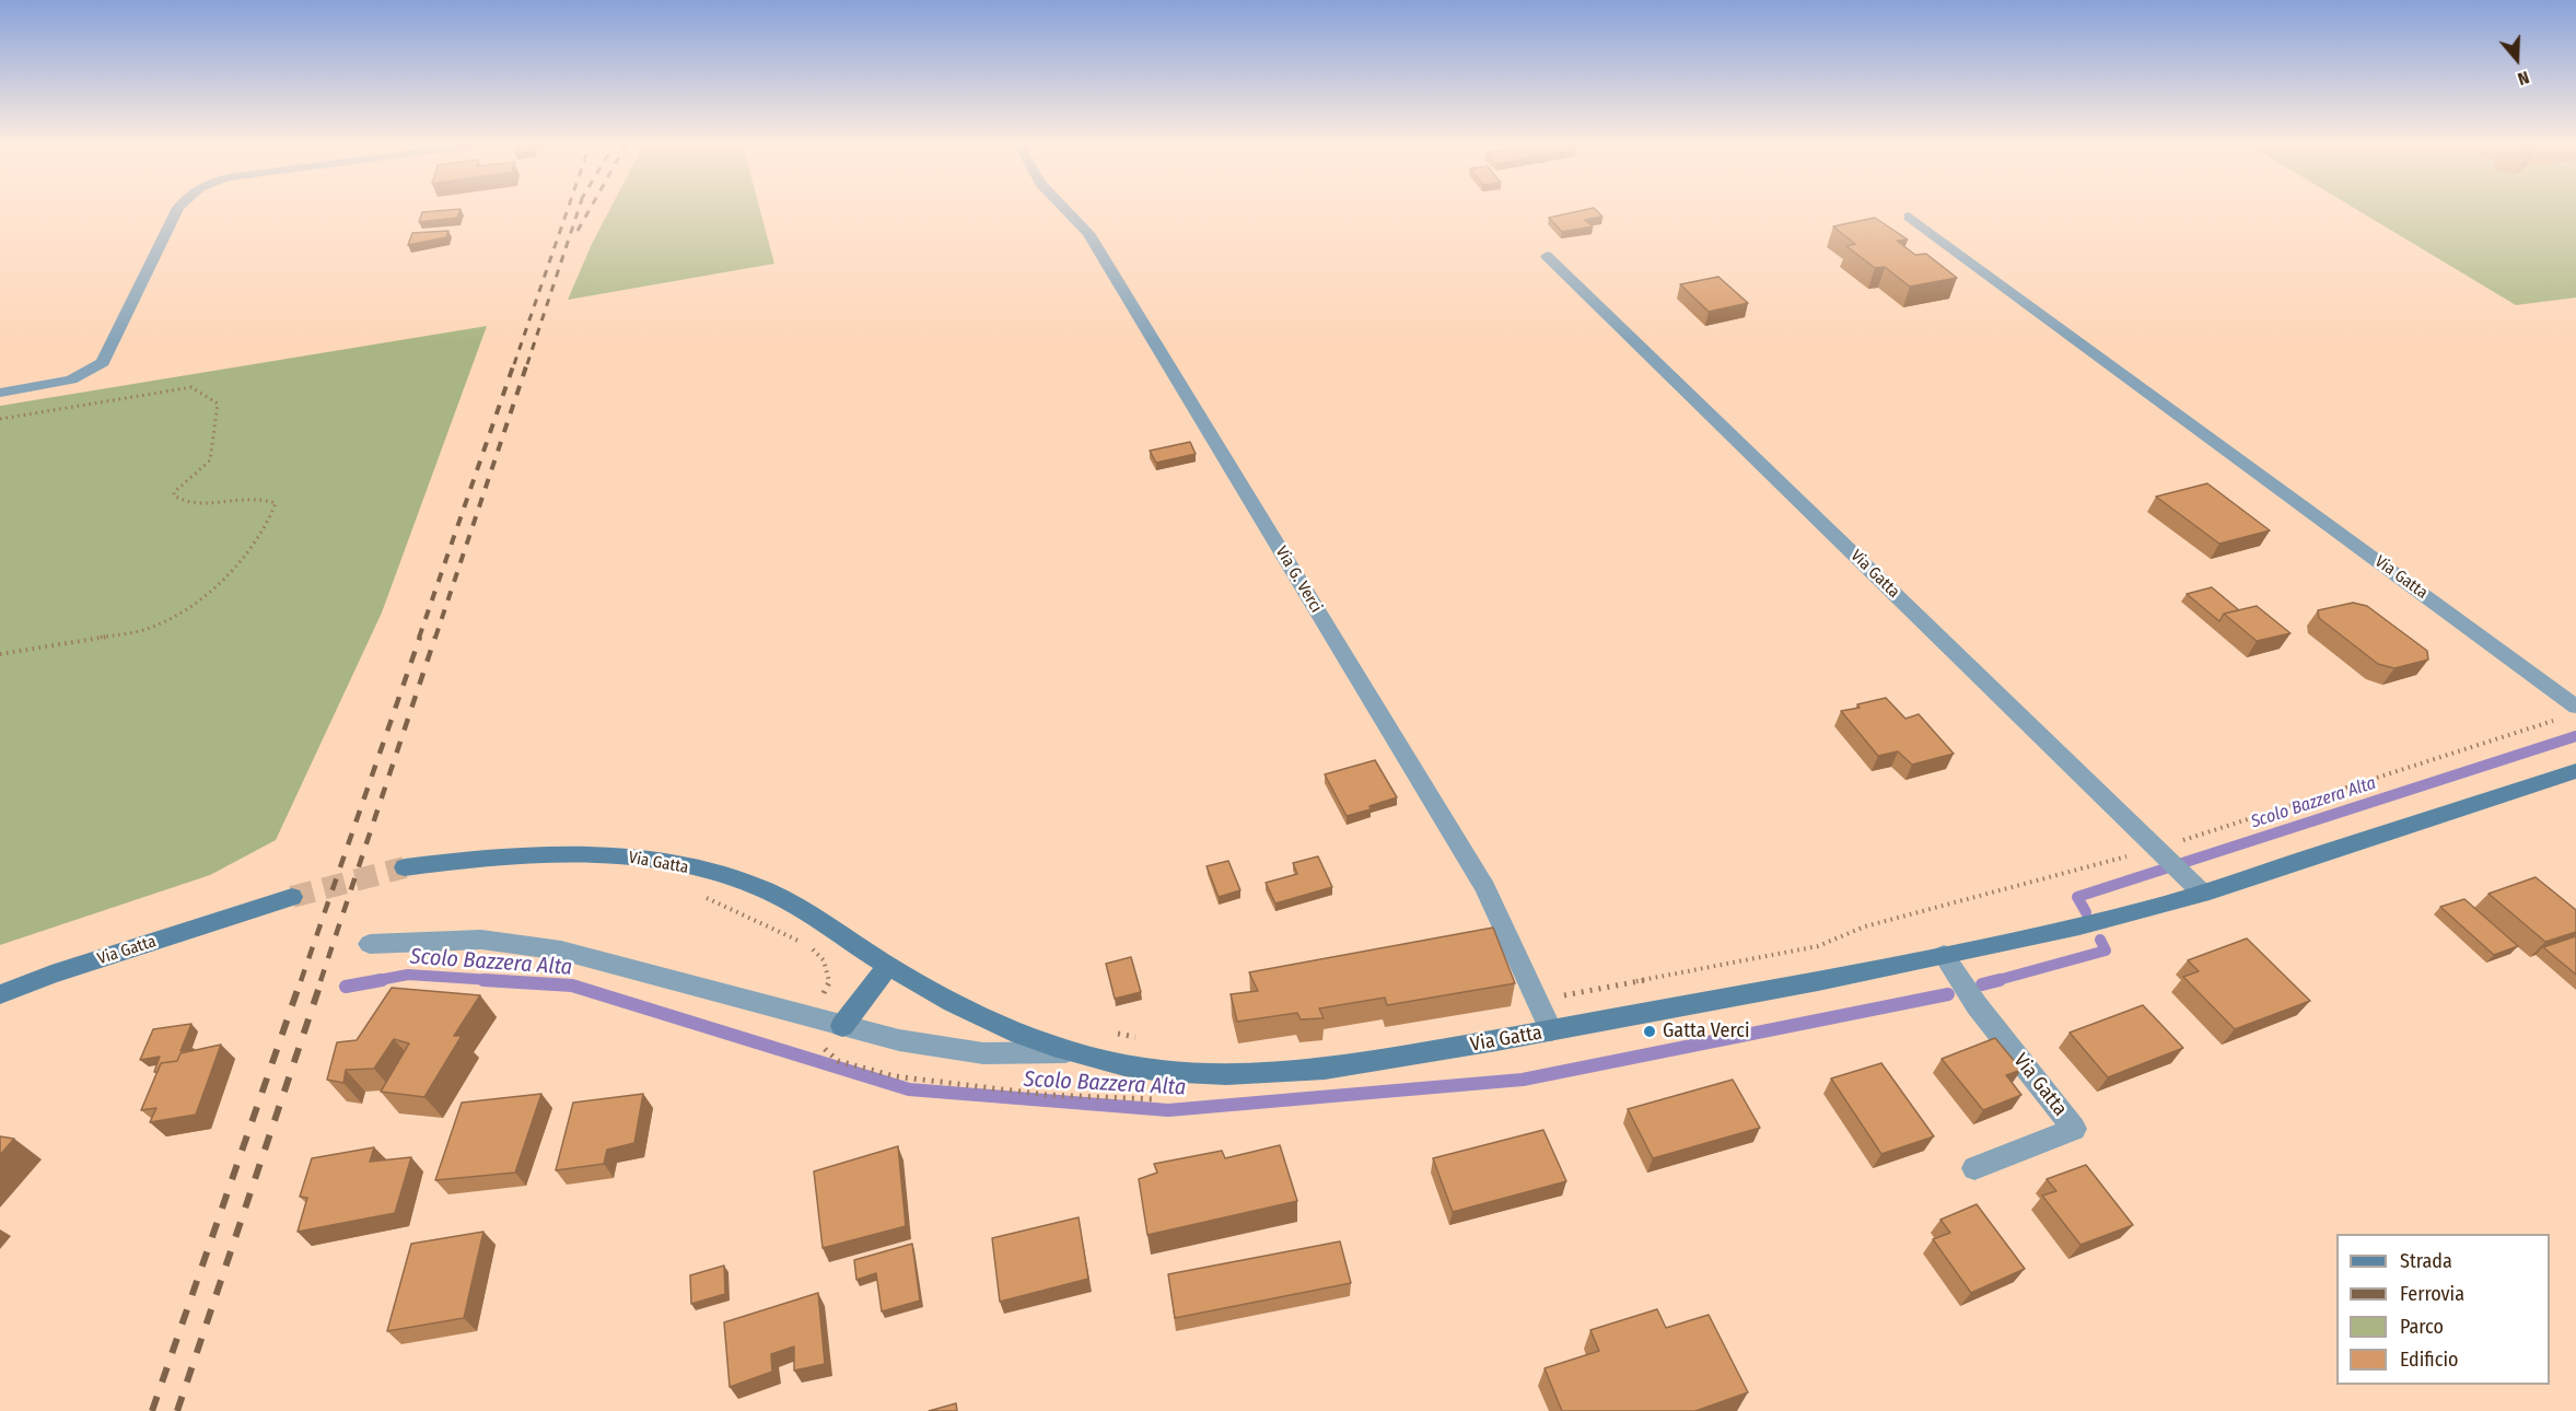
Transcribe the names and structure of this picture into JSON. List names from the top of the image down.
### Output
{
  "streets": {
    "street": ["Via Gatta", "Via G. Verci"]
  },
  "crossings": [
    ["Via Gatta", "Via G. Verci"]
  ],
  "water": ["Scolo Bazzera Alta"],
  "places": ["Gatta Verci"],
  "legend": [
    "Strada",
    "Ferrovia",
    "Parco",
    "Edificio"
  ],
  "north": "bottom"
}
